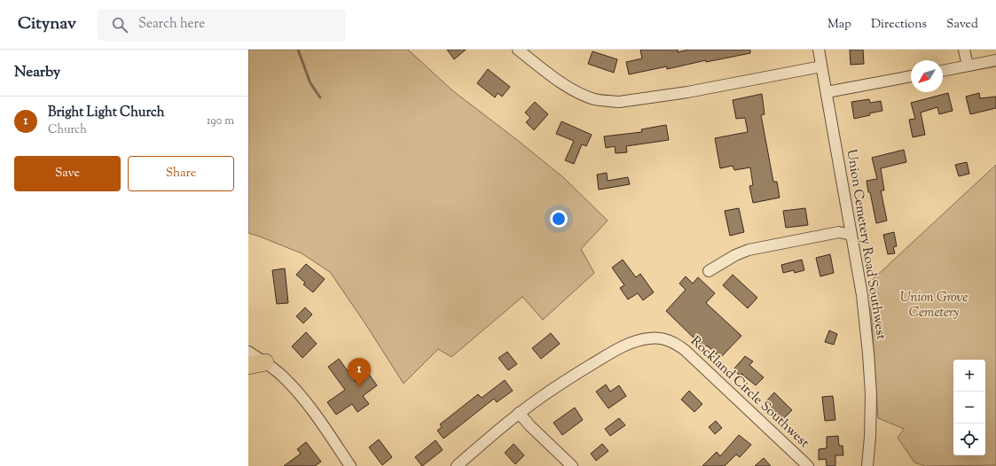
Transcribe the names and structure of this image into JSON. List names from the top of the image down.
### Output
{
  "streets": {
    "street": ["Union Cemetery Road Southwest", "Rockland Circle Southwest"]
  },
  "parks": ["Union Grove Cemetery"],
  "north": "bottom left",
  "page": {
    "header": "Citynav",
    "search": "Search here",
    "nav": ["Map", "Directions", "Saved"],
    "heading": "Nearby",
    "list": [
      {
        "mark": "1",
        "name": "Bright Light Church",
        "note": "Church",
        "value": "190 m"
      }
    ],
    "buttons": ["Save", "Share"],
    "pins": "1",
    "map_buttons": ["+", "−"]
  }
}
